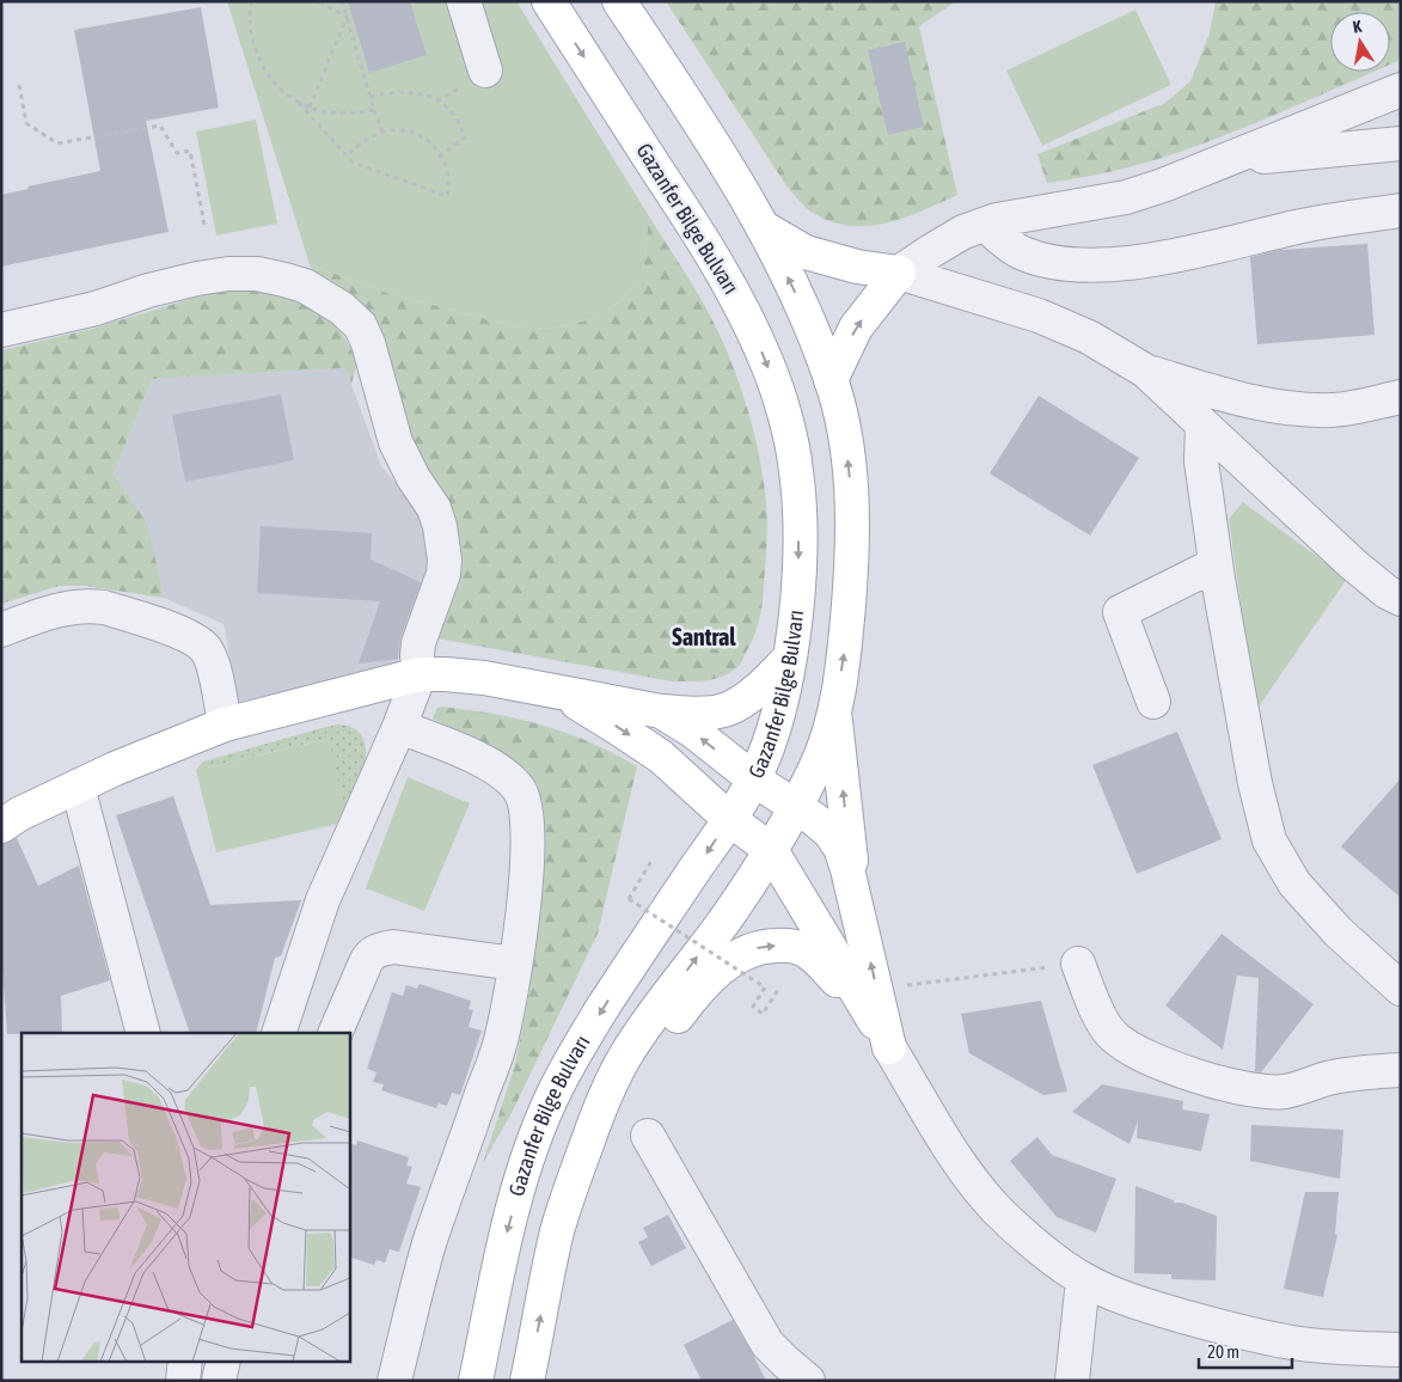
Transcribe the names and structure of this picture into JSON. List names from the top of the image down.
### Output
{
  "streets": {
    "main road": ["Gazanfer Bilge Bulvarı"]
  },
  "districts": ["Santral"],
  "scale_bar": "20 m",
  "north": "top"
}
